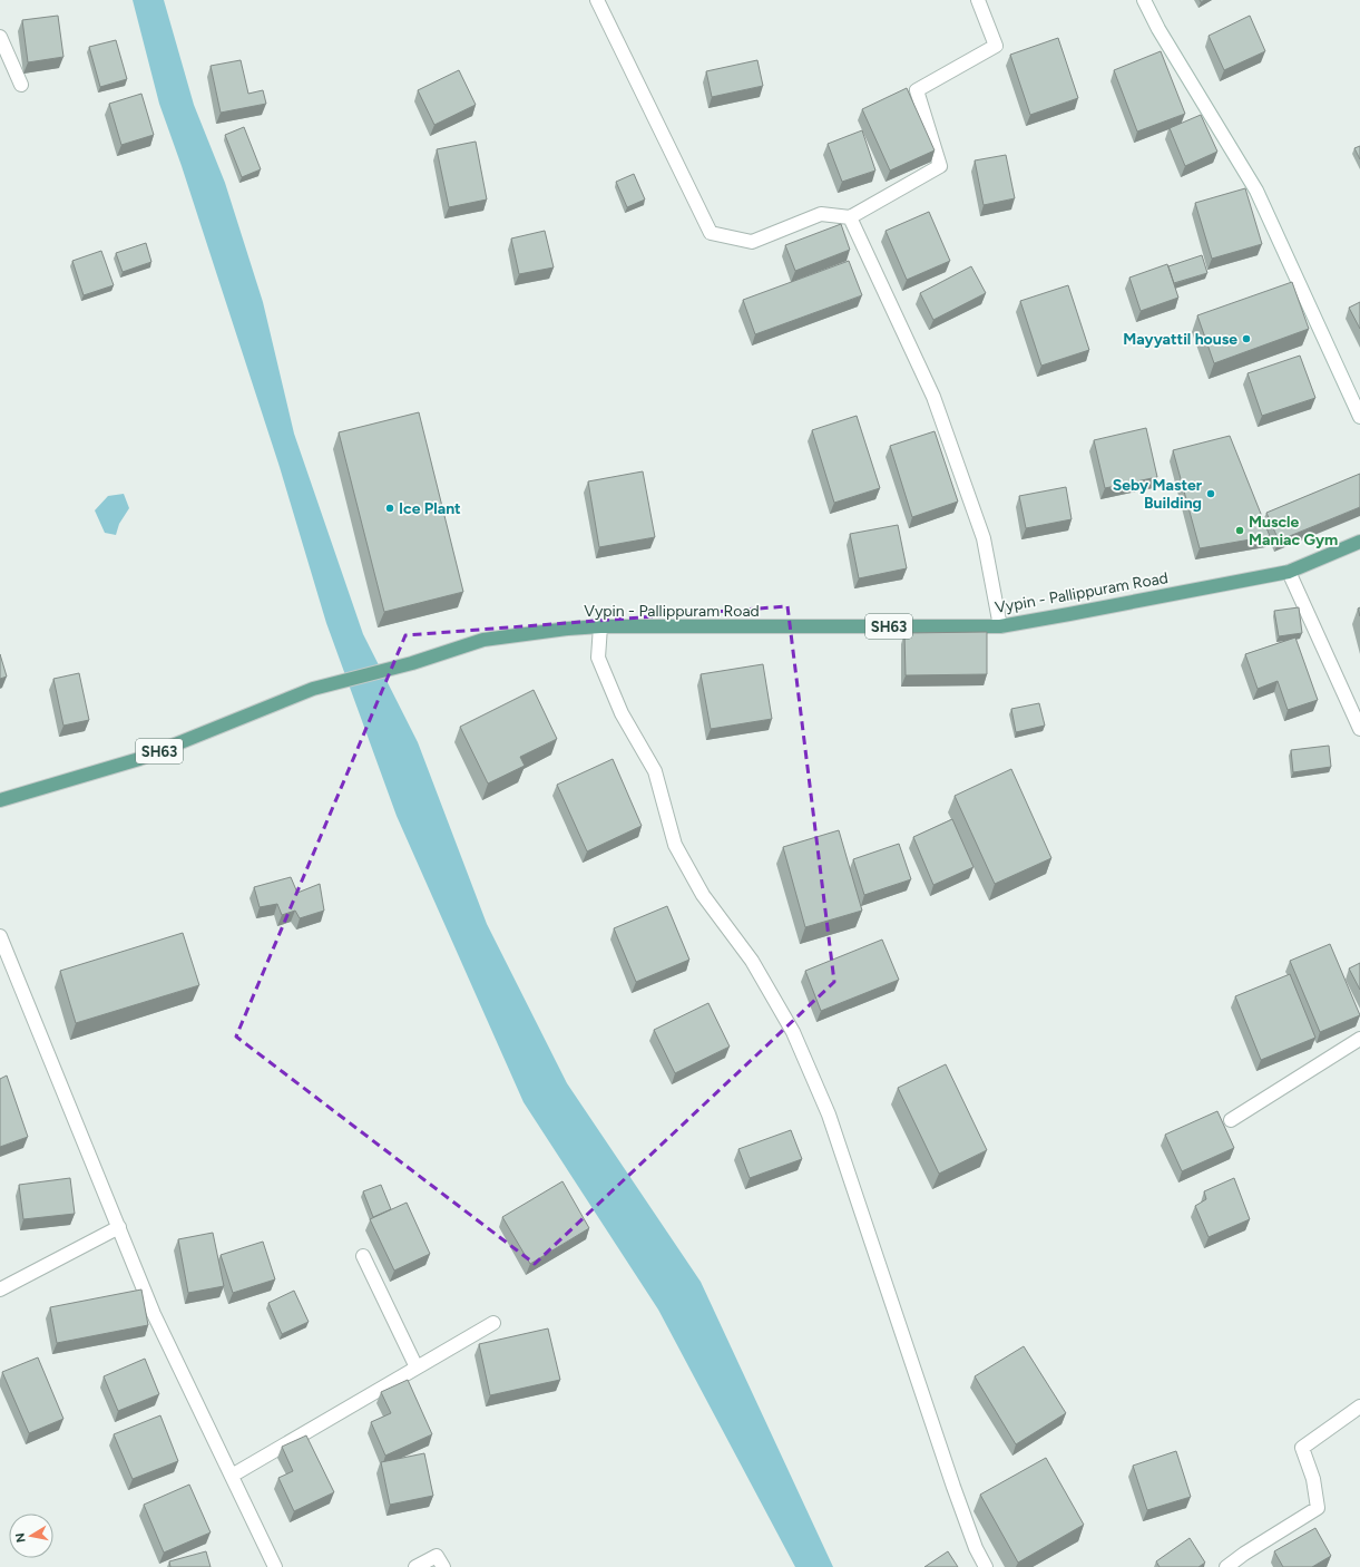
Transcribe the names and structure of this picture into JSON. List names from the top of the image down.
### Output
{
  "streets": {
    "main road": ["Vypin - Pallippuram Road", "SH63"]
  },
  "places": [
    "Mayyattil house",
    "Seby Master Building",
    "Ice Plant",
    "Muscle Maniac Gym"
  ],
  "north": "left"
}
